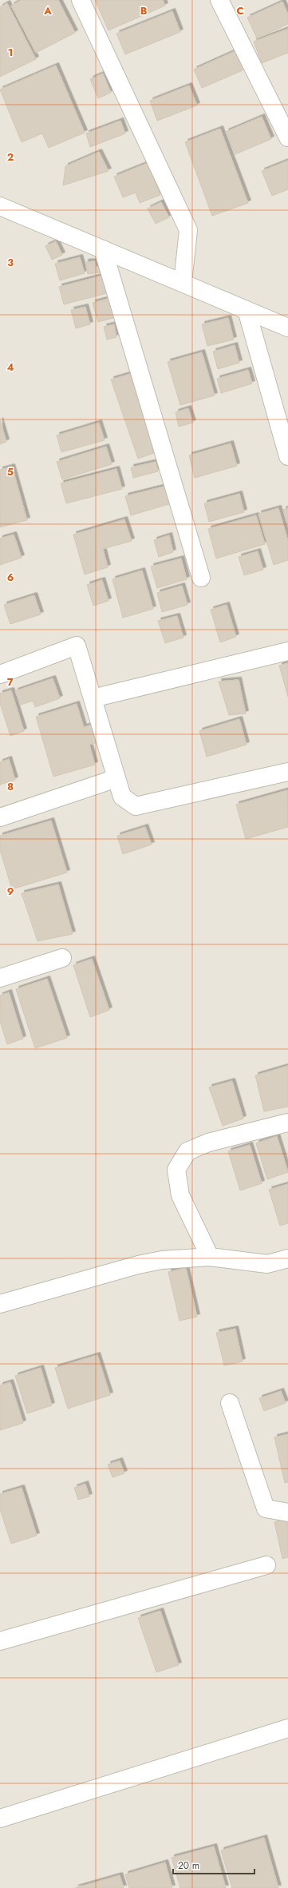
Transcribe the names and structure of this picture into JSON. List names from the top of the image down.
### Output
{
  "scale_bar": "20 m",
  "grid": {
    "columns": ["A", "B", "C"],
    "rows": [
      "1",
      "2",
      "3",
      "4",
      "5",
      "6",
      "7",
      "8",
      "9"
    ]
  }
}
